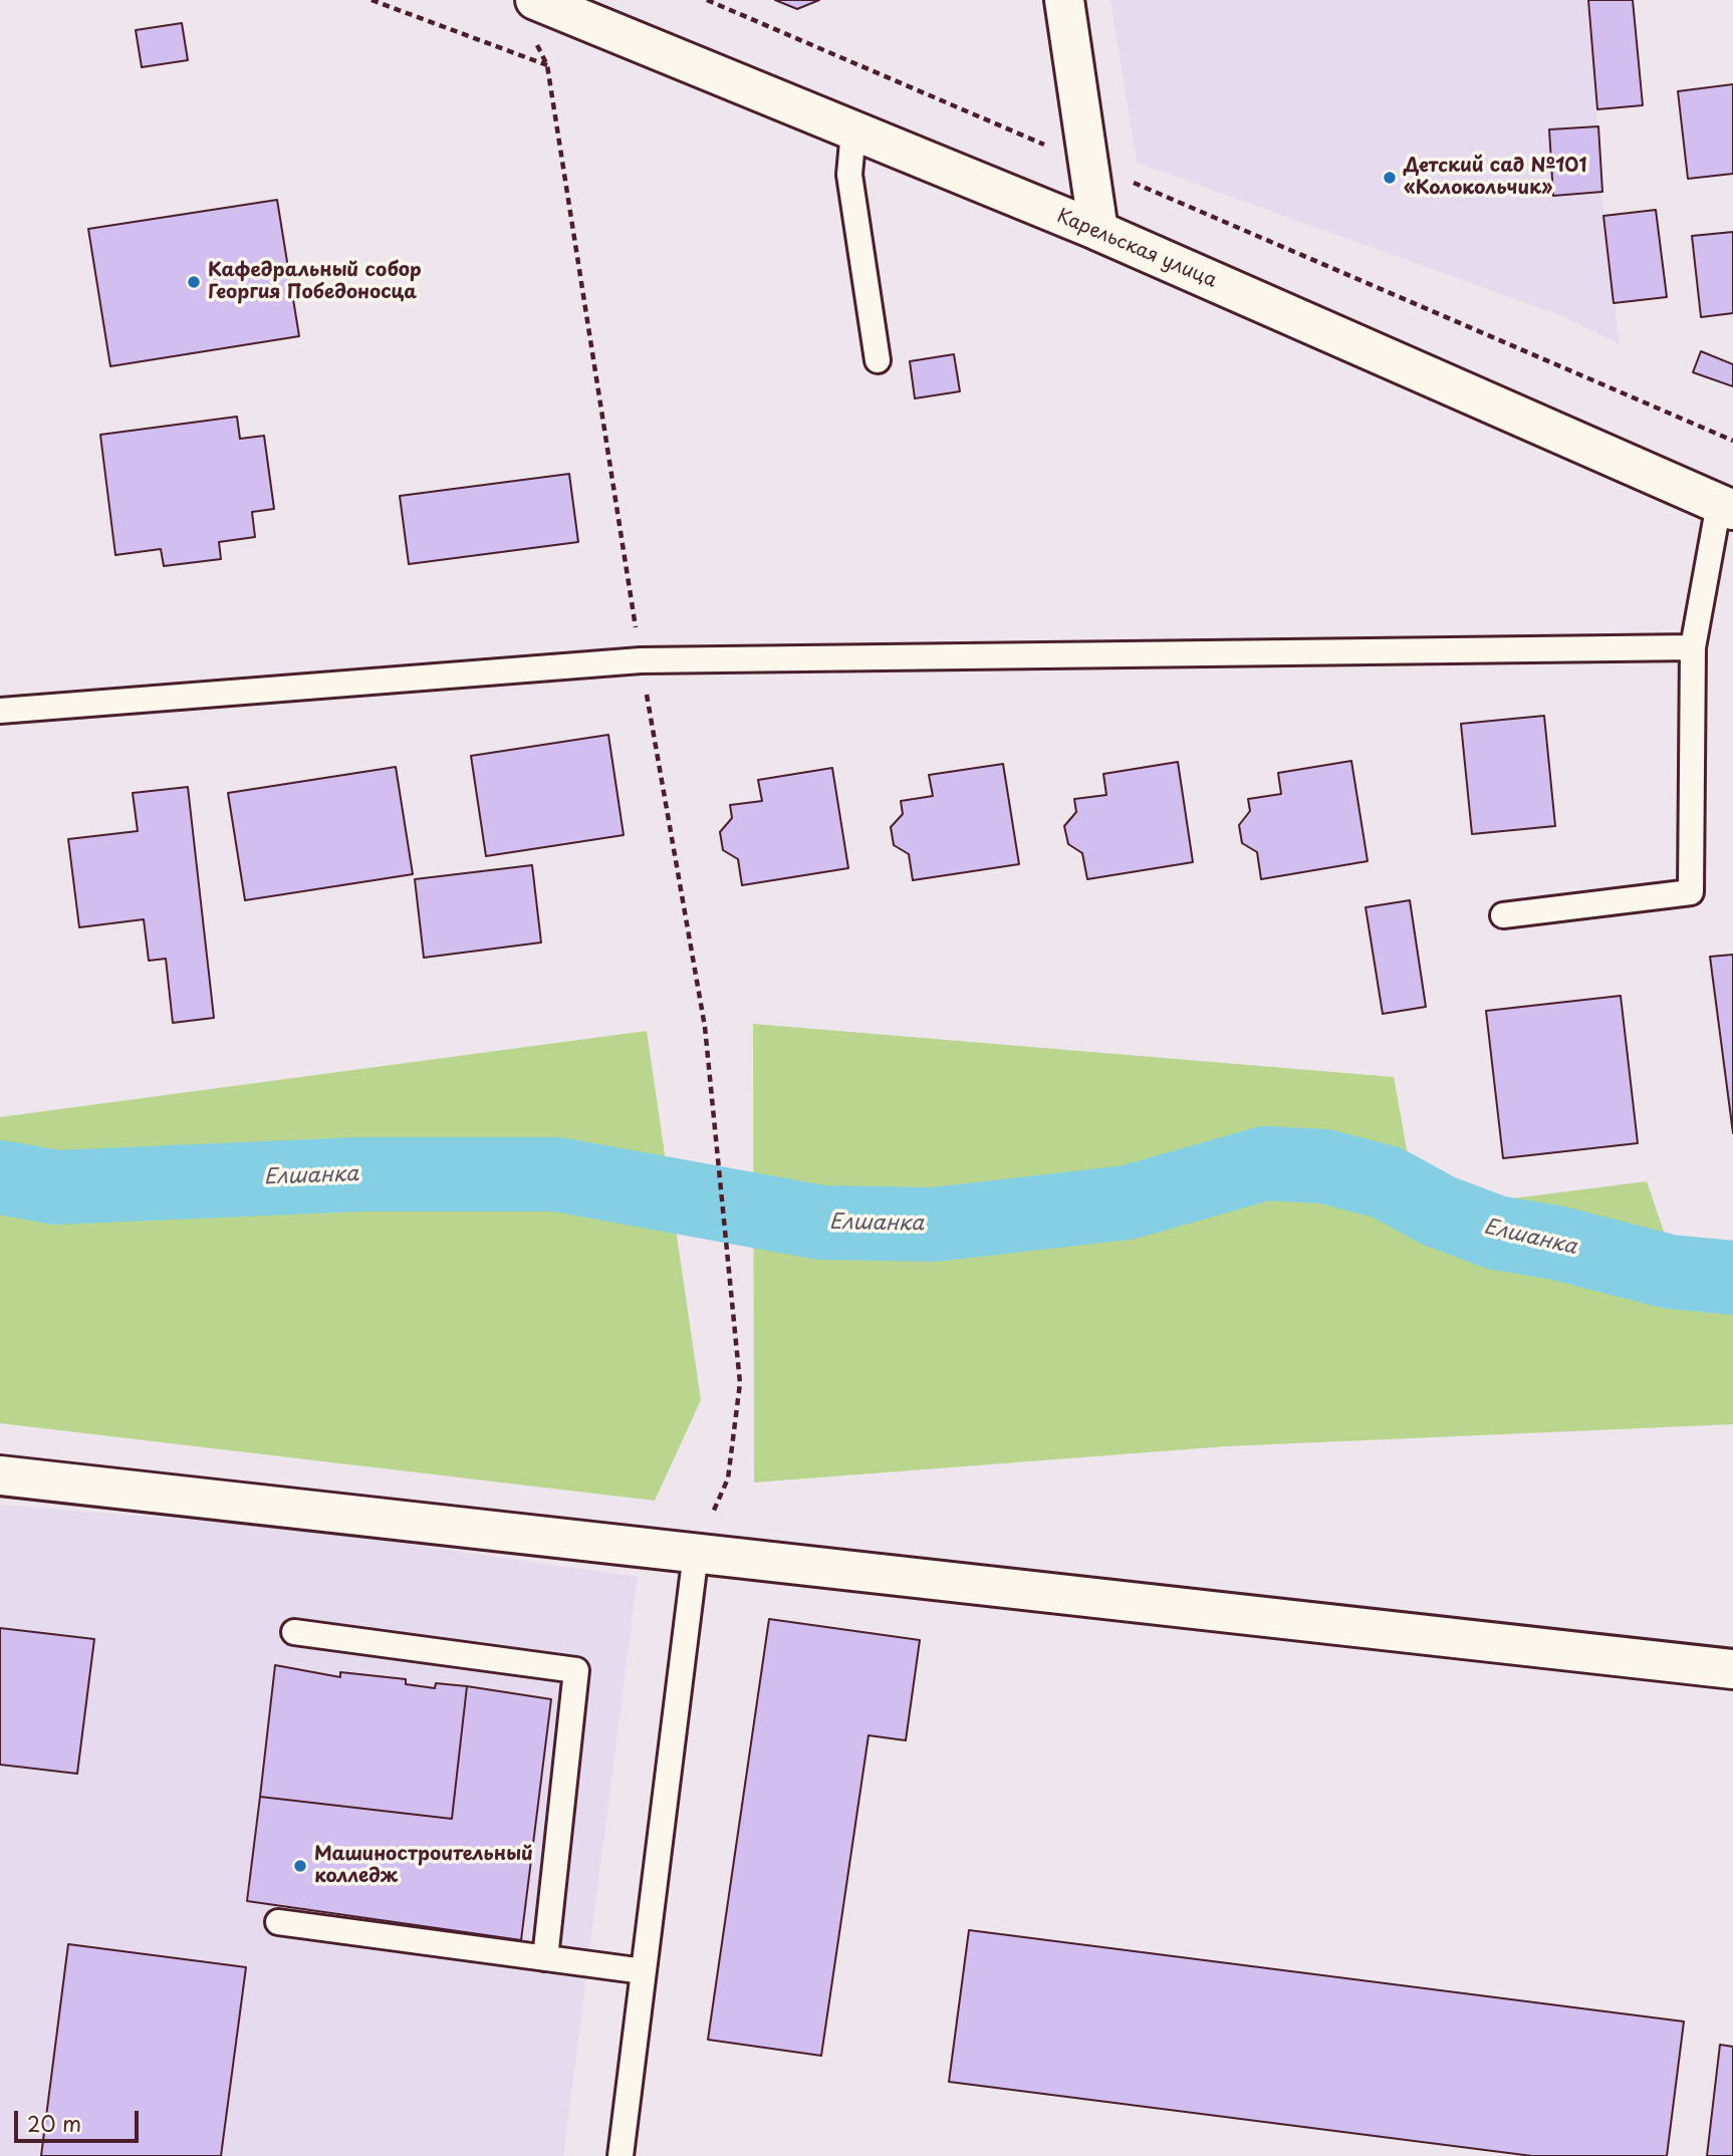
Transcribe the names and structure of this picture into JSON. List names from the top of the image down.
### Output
{
  "streets": {
    "street": ["Карельская улица"]
  },
  "water": ["Елшанка"],
  "places": ["Детский сад №101 «Колокольчик»", "Кафедральный собор Георгия Победоносца", "Машиностроительный колледж"],
  "scale_bar": "20 m"
}
